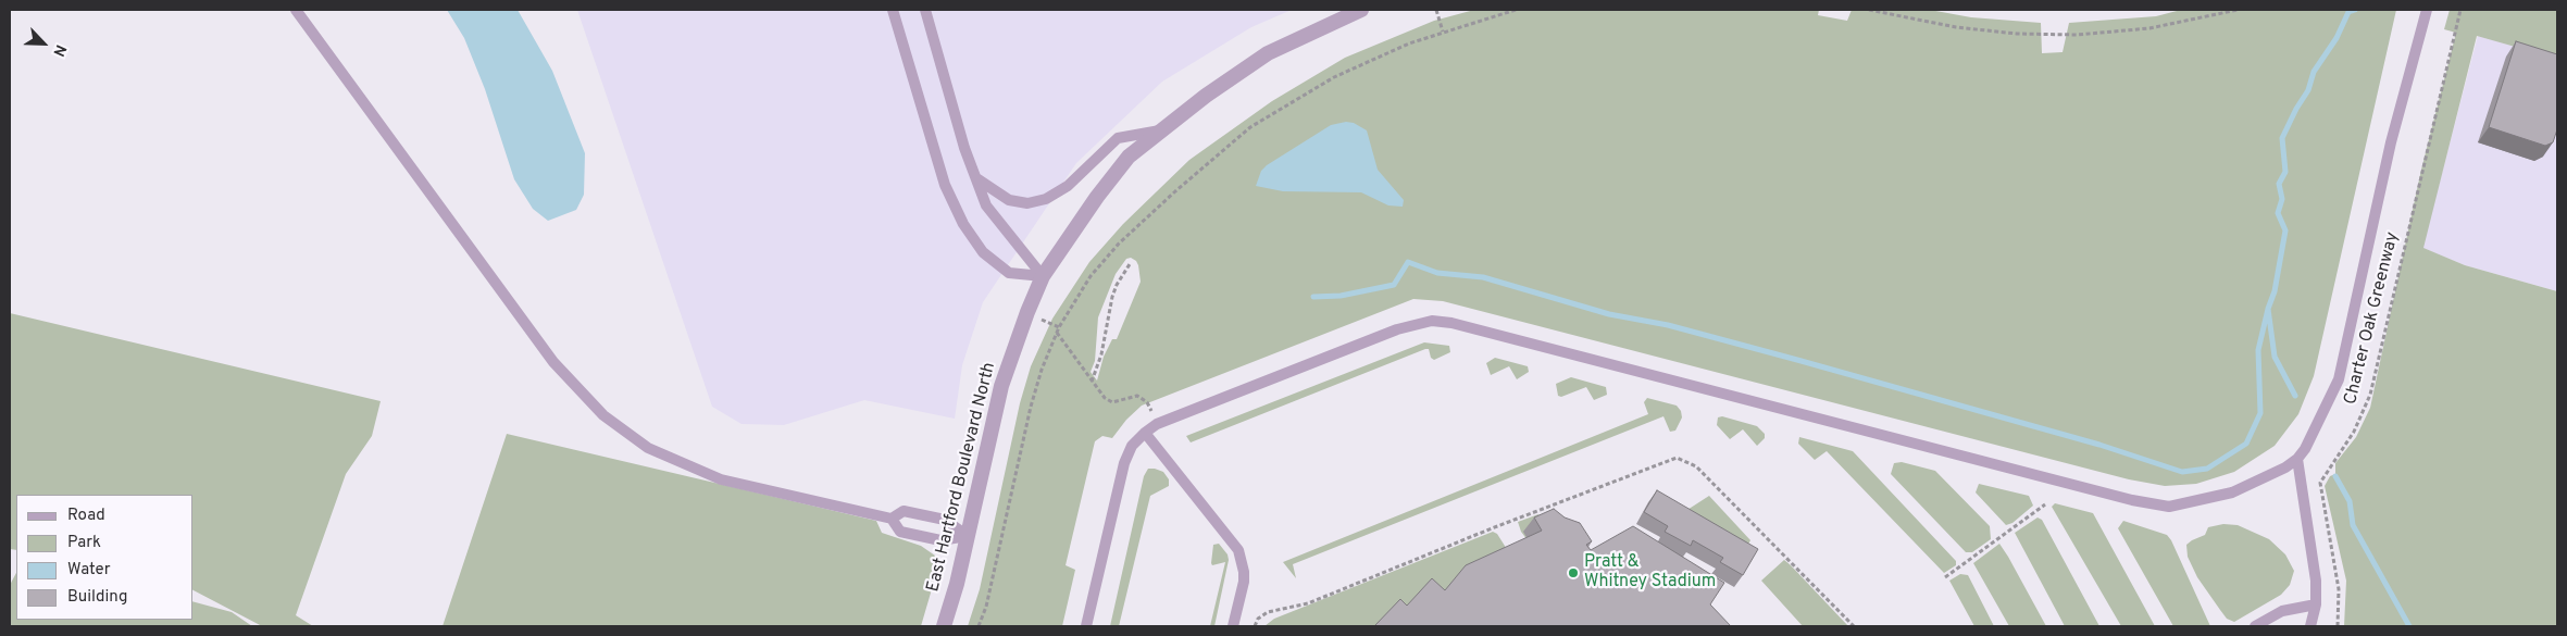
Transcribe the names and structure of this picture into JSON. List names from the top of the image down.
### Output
{
  "streets": {
    "street": ["East Hartford Boulevard North"],
    "path": ["Charter Oak Greenway"]
  },
  "places": ["Pratt & Whitney Stadium"],
  "legend": [
    "Road",
    "Park",
    "Water",
    "Building"
  ],
  "north": "bottom right"
}
